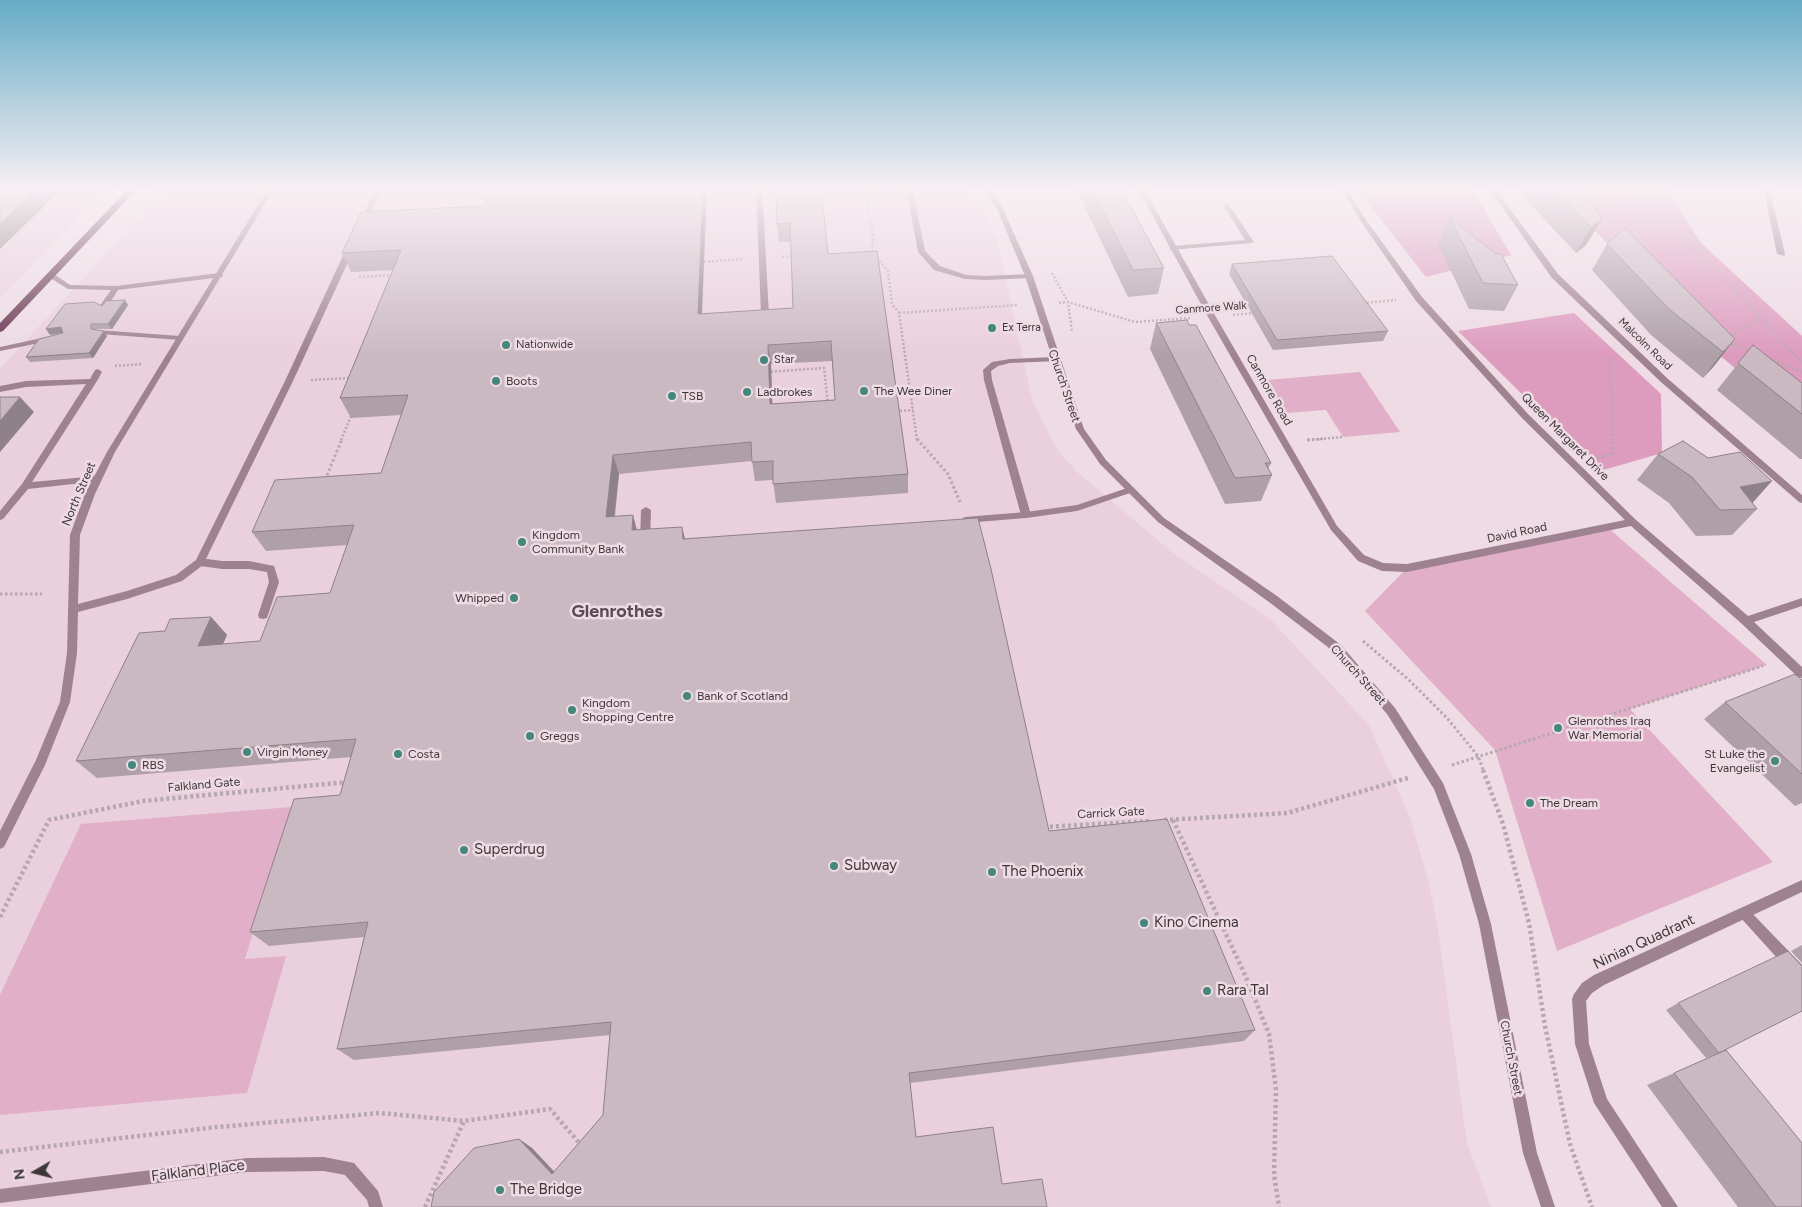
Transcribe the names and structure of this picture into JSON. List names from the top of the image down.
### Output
{
  "streets": {
    "street": [
      "Malcolm Road",
      "Church Street",
      "Canmore Road",
      "Queen Margaret Drive",
      "North Street",
      "David Road",
      "Ninian Quadrant",
      "Falkland Place"
    ],
    "path": ["Canmore Walk", "Falkland Gate", "Carrick Gate"]
  },
  "crossings": [
    ["Canmore Walk", "Church Street"],
    ["Canmore Walk", "Canmore Road"],
    ["Church Street", "Carrick Gate"],
    ["Canmore Road", "David Road"],
    ["Queen Margaret Drive", "David Road"],
    ["Queen Margaret Drive", "Carrick Gate"]
  ],
  "districts": ["Glenrothes"],
  "places": [
    "Ex Terra",
    "Nationwide",
    "Star",
    "Boots",
    "The Wee Diner",
    "Ladbrokes",
    "TSB",
    "Kingdom Community Bank",
    "Whipped",
    "Bank of Scotland",
    "Kingdom Shopping Centre",
    "Glenrothes Iraq War Memorial",
    "Greggs",
    "Virgin Money",
    "Costa",
    "St Luke the Evangelist",
    "RBS",
    "The Dream",
    "Superdrug",
    "Subway",
    "The Phoenix",
    "Kino Cinema",
    "Rara Tal",
    "The Bridge"
  ],
  "north": "left"
}
